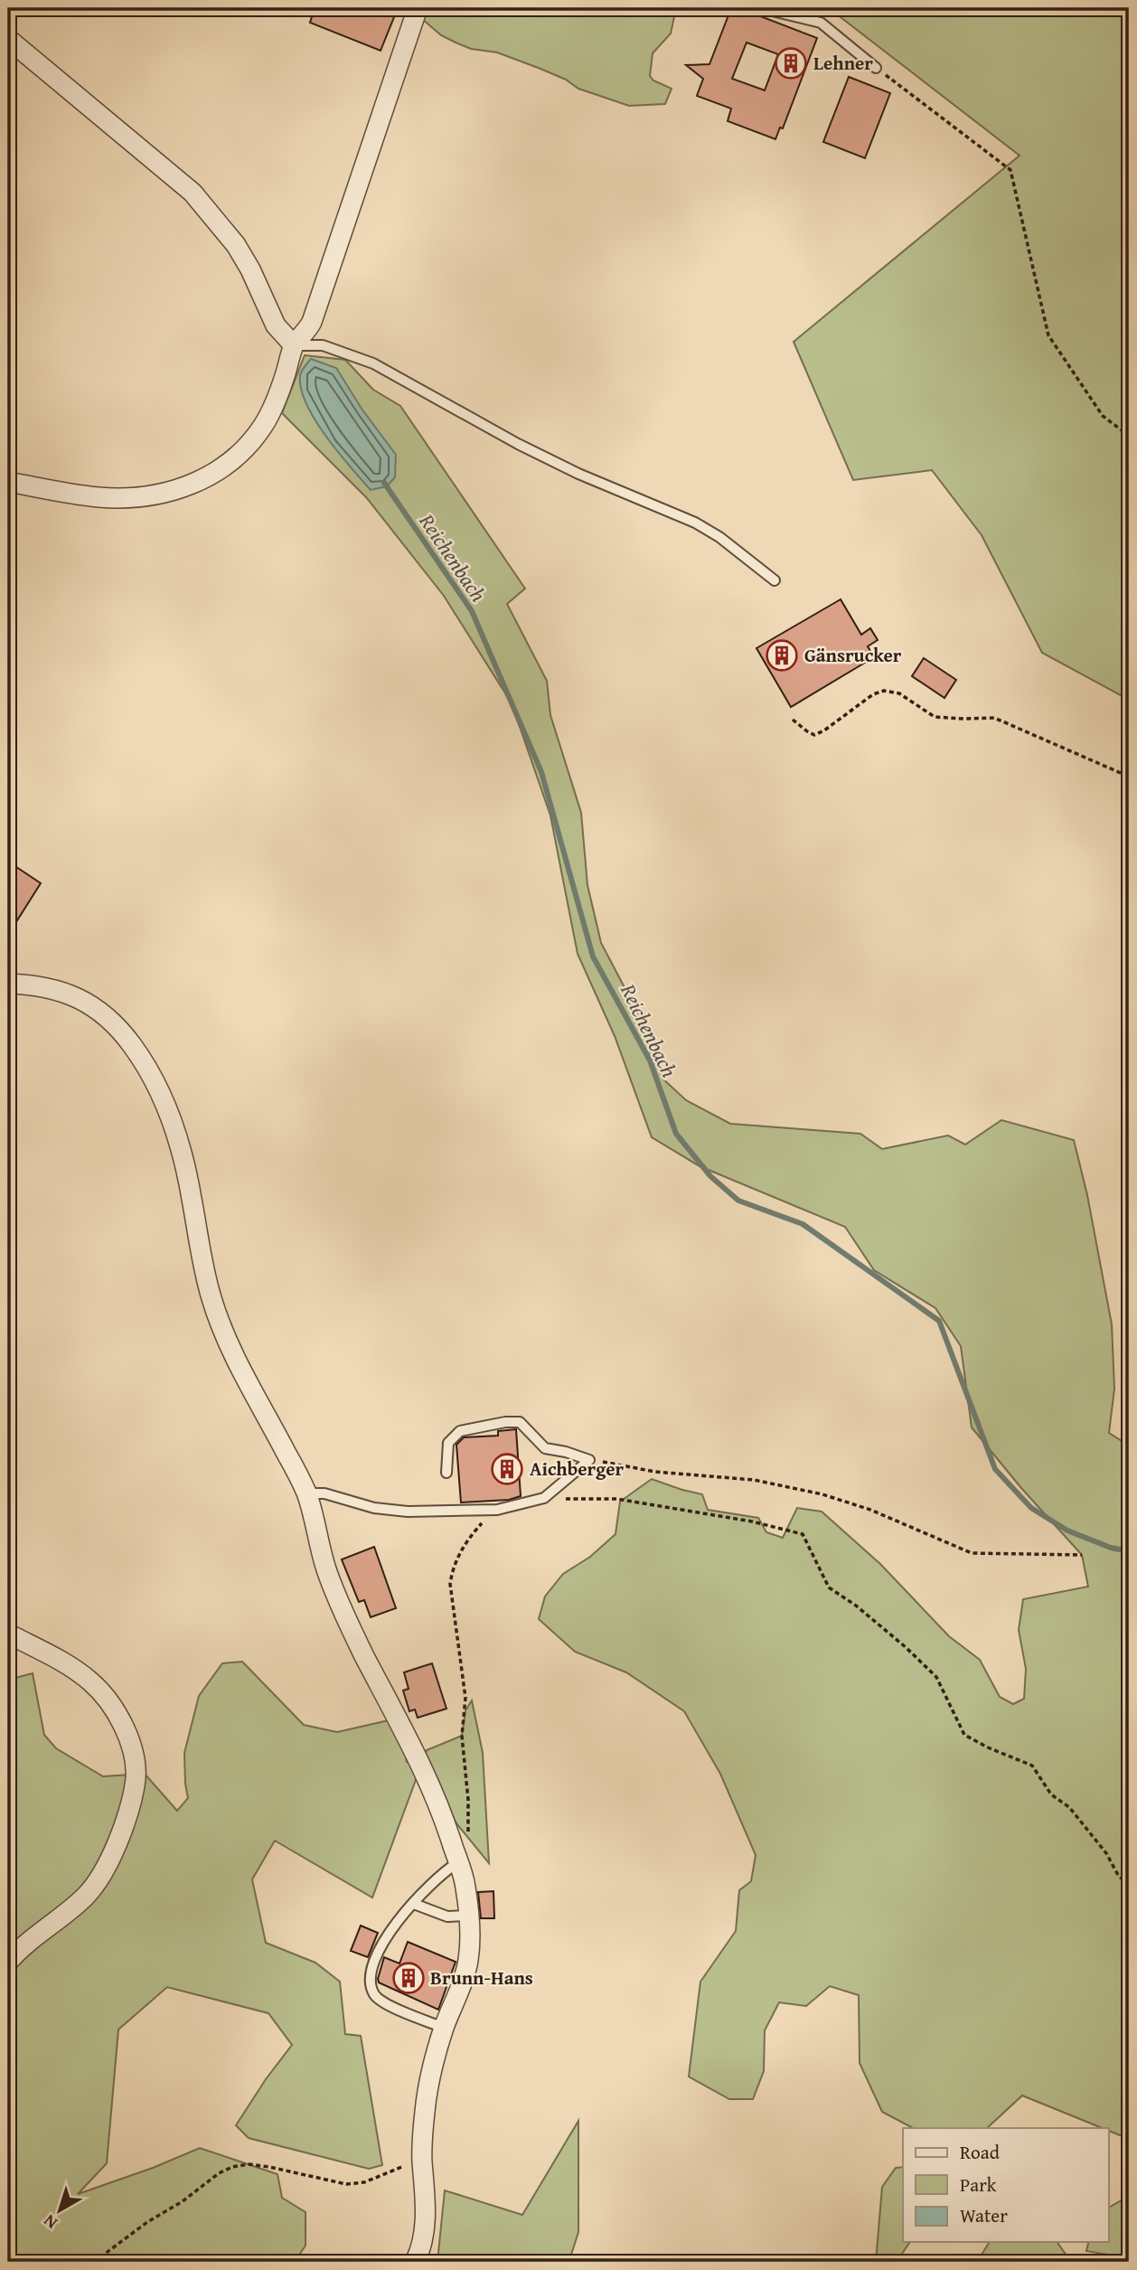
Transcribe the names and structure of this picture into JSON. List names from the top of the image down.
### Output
{
  "water": ["Reichenbach"],
  "places": {
    "building": [
      "Lehner",
      "Gänsrucker",
      "Aichberger",
      "Brunn-Hans"
    ]
  },
  "legend": ["Road", "Park", "Water"],
  "north": "bottom left"
}
